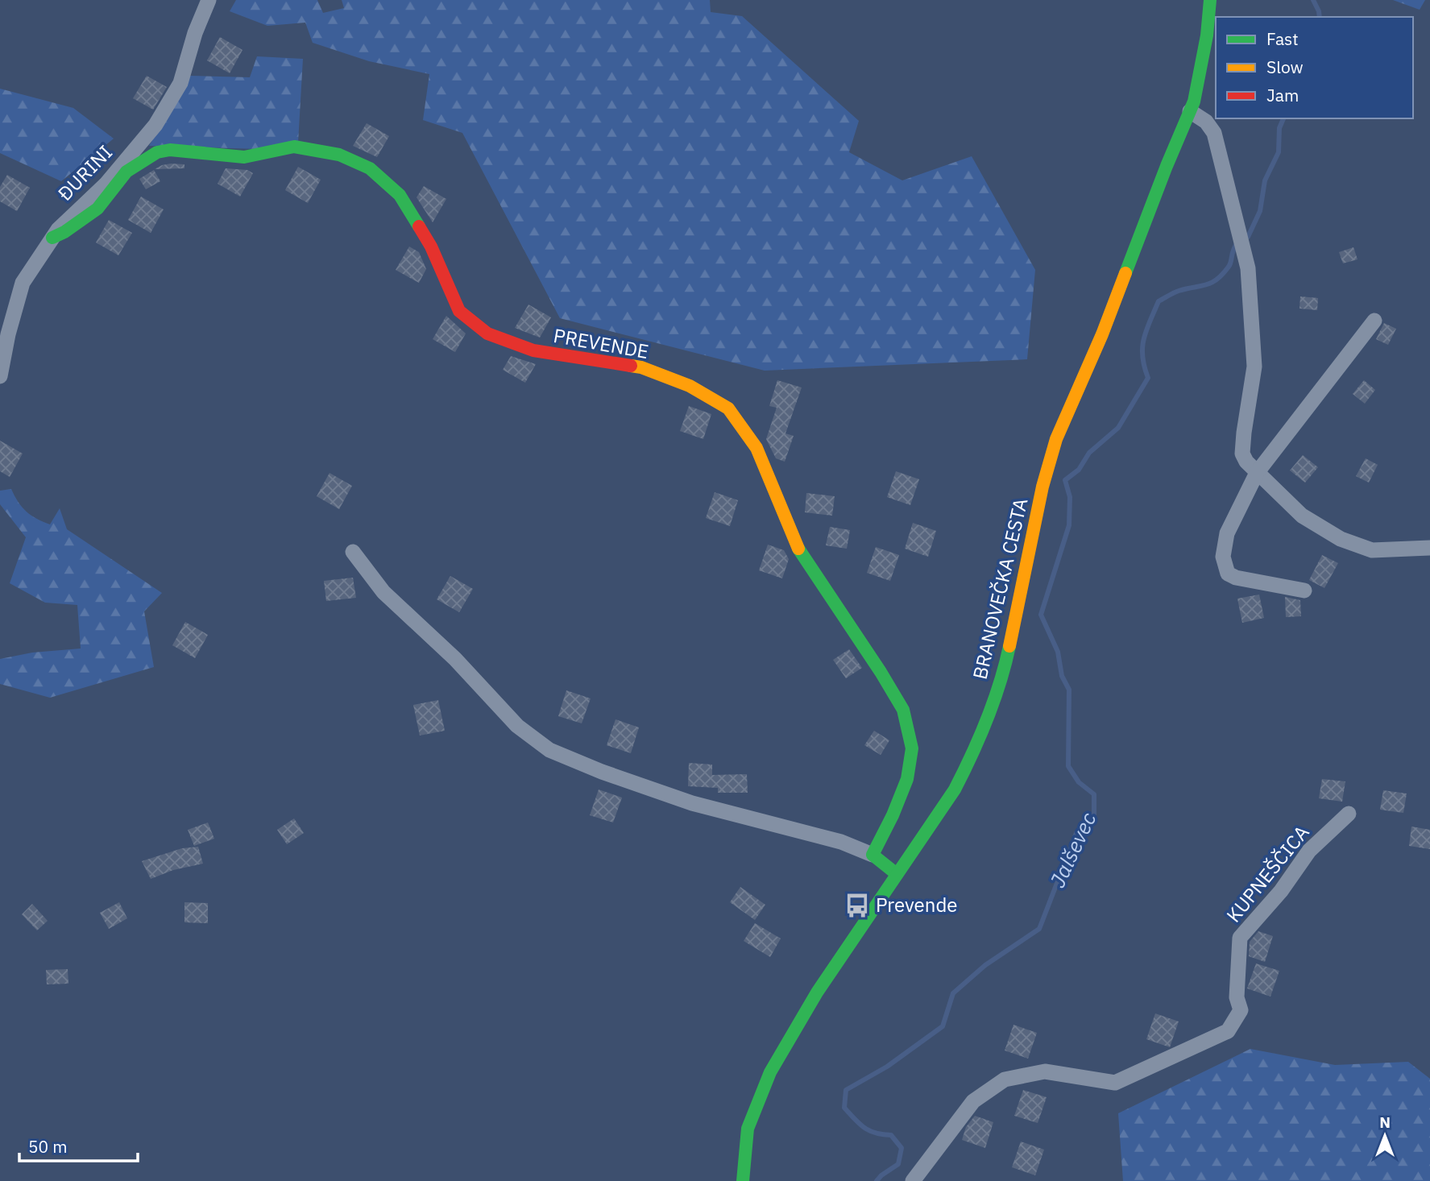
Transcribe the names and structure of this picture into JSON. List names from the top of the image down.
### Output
{
  "streets": {
    "street": [
      "ĐURINI",
      "PREVENDE",
      "BRANOVEČKA CESTA",
      "KUPNEŠČICA"
    ]
  },
  "crossings": [
    ["ĐURINI", "PREVENDE"]
  ],
  "water": ["Jalševec"],
  "places": {
    "bus stop": ["Prevende"]
  },
  "legend": ["Fast", "Slow", "Jam"],
  "scale_bar": "50 m",
  "north": "top"
}
